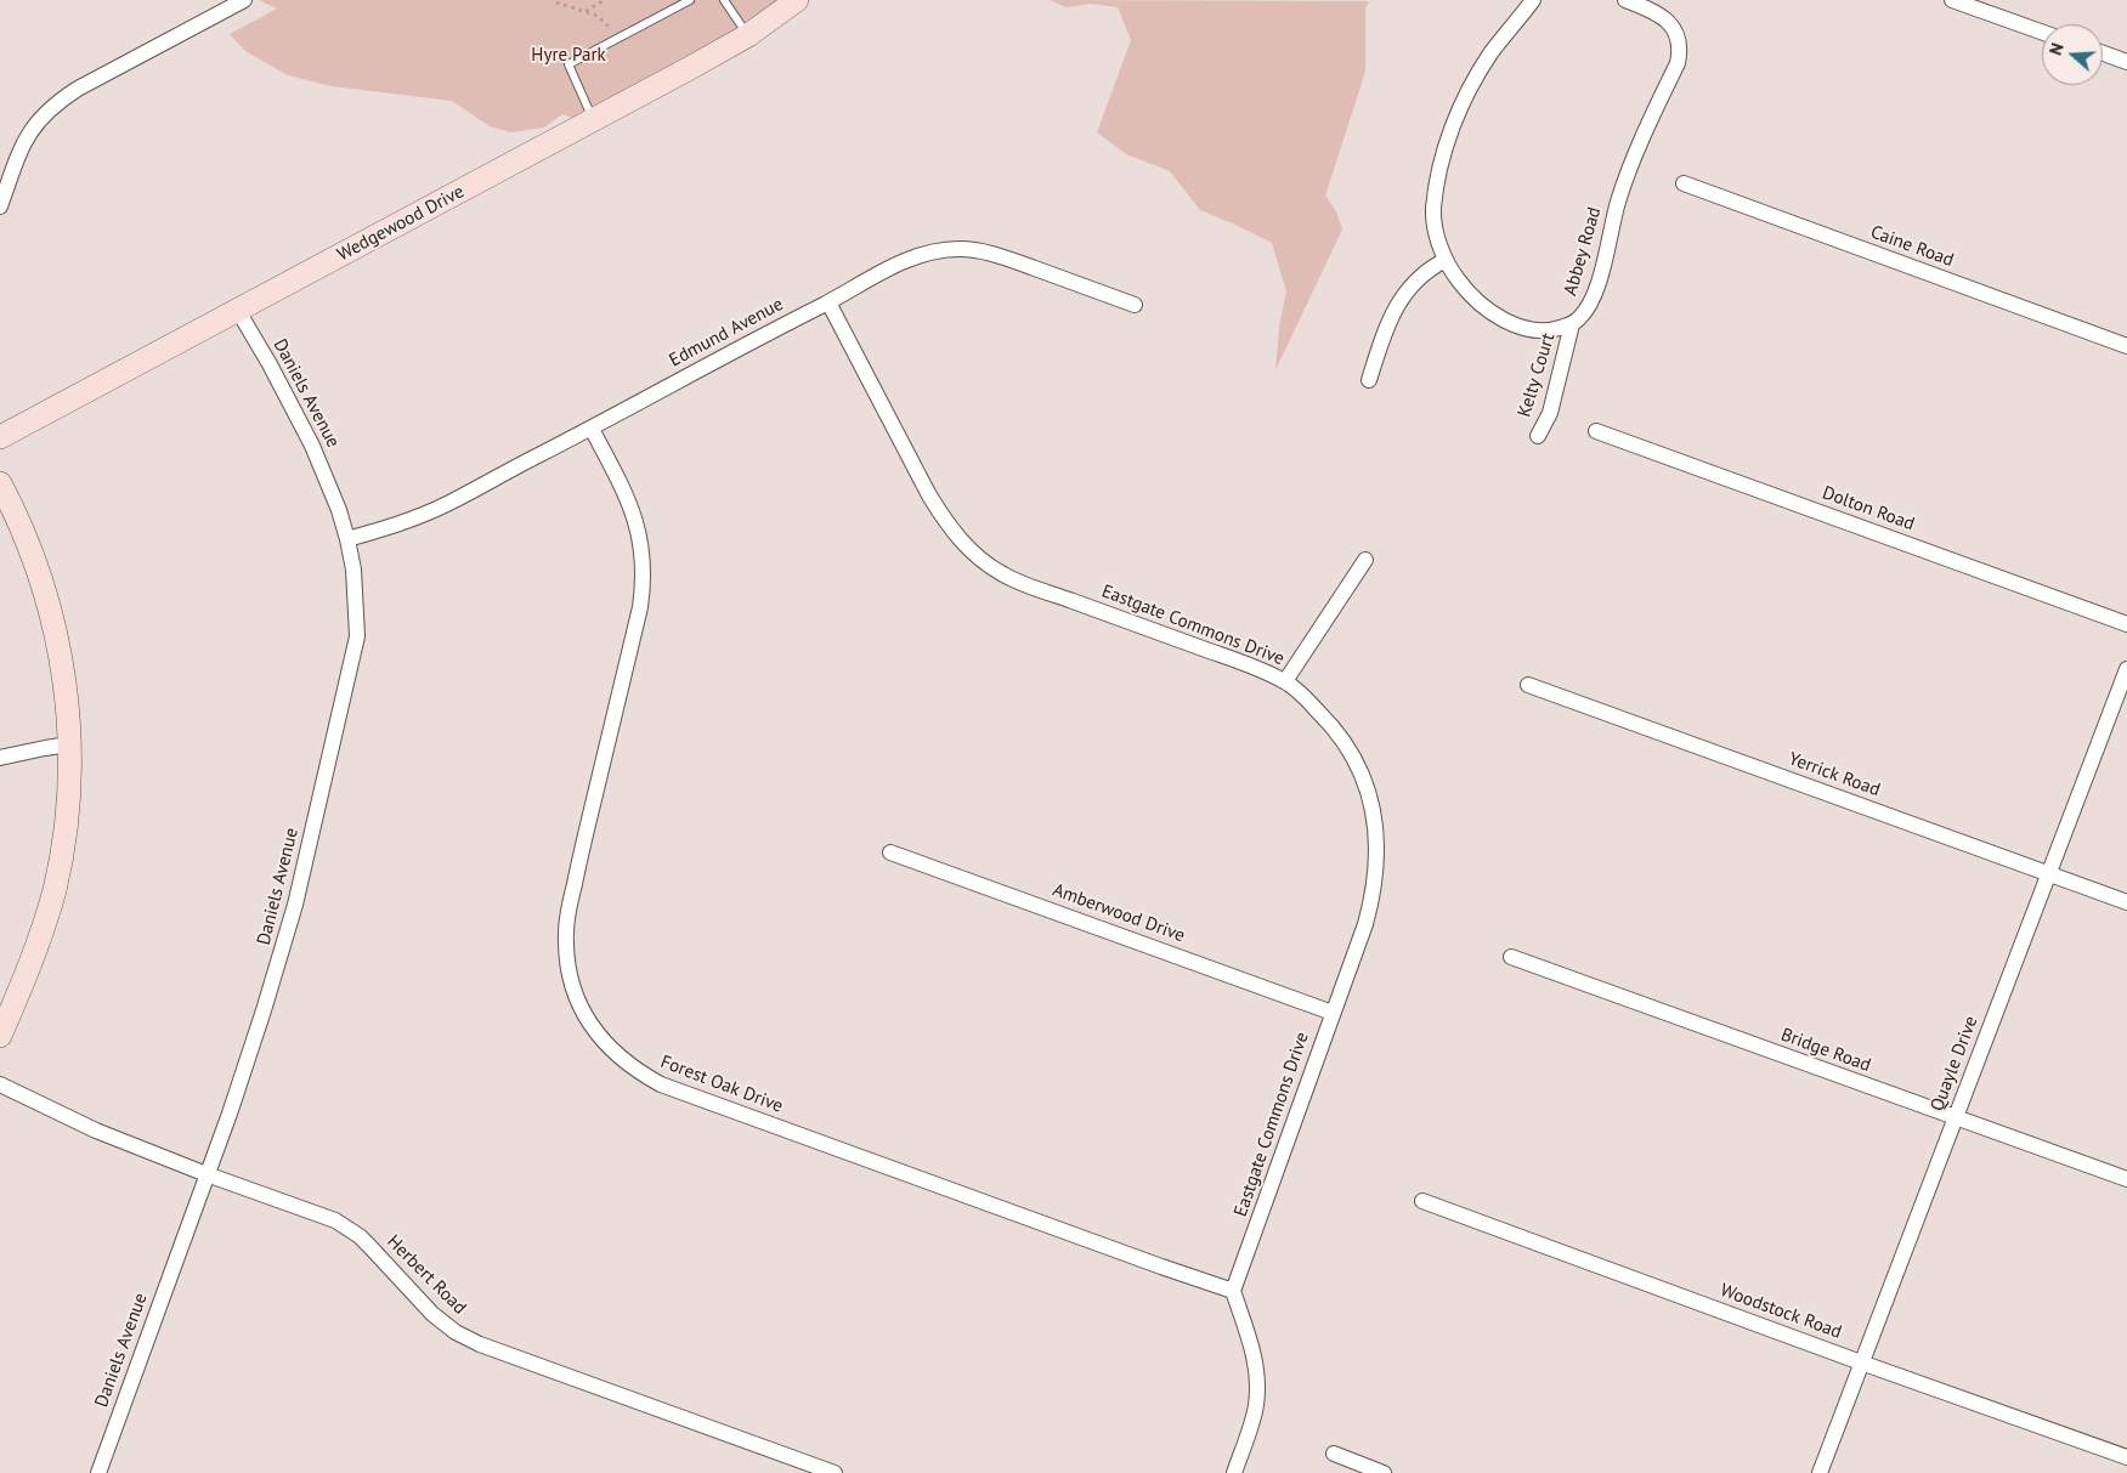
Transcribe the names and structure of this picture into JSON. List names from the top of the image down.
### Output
{
  "streets": {
    "street": [
      "Wedgewood Drive",
      "Caine Road",
      "Abbey Road",
      "Edmund Avenue",
      "Kelty Court",
      "Daniels Avenue",
      "Dolton Road",
      "Eastgate Commons Drive",
      "Yerrick Road",
      "Amberwood Drive",
      "Bridge Road",
      "Quayle Drive",
      "Forest Oak Drive",
      "Herbert Road",
      "Woodstock Road"
    ]
  },
  "crossings": [
    ["Wedgewood Drive", "Daniels Avenue"],
    ["Abbey Road", "Kelty Court"],
    ["Edmund Avenue", "Daniels Avenue"],
    ["Edmund Avenue", "Eastgate Commons Drive"],
    ["Edmund Avenue", "Forest Oak Drive"],
    ["Daniels Avenue", "Herbert Road"],
    ["Eastgate Commons Drive", "Amberwood Drive"],
    ["Eastgate Commons Drive", "Forest Oak Drive"],
    ["Yerrick Road", "Quayle Drive"],
    ["Bridge Road", "Quayle Drive"],
    ["Quayle Drive", "Woodstock Road"]
  ],
  "parks": ["Hyre Park"],
  "north": "left"
}
